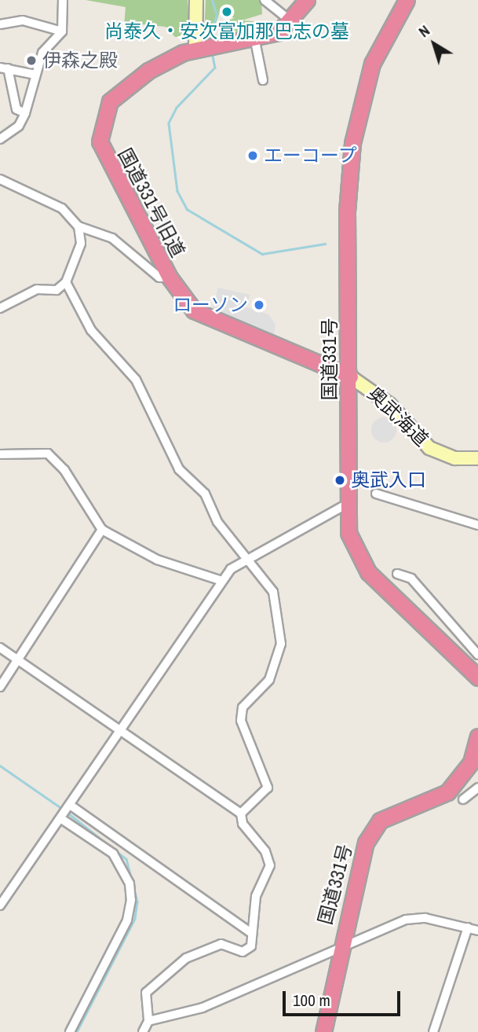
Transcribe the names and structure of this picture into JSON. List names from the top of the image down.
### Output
{
  "streets": {
    "highway": ["国道331号旧道", "国道331号"],
    "street": ["奥武海道"]
  },
  "crossings": [
    ["国道331号旧道", "国道331号"],
    ["国道331号旧道", "奥武海道"],
    ["国道331号", "奥武海道"]
  ],
  "places": [
    "尚泰久・安次富加那巴志の墓",
    "伊森之殿",
    "エーコープ",
    "ローソン",
    "奥武入口"
  ],
  "scale_bar": "100 m",
  "north": "top left"
}
